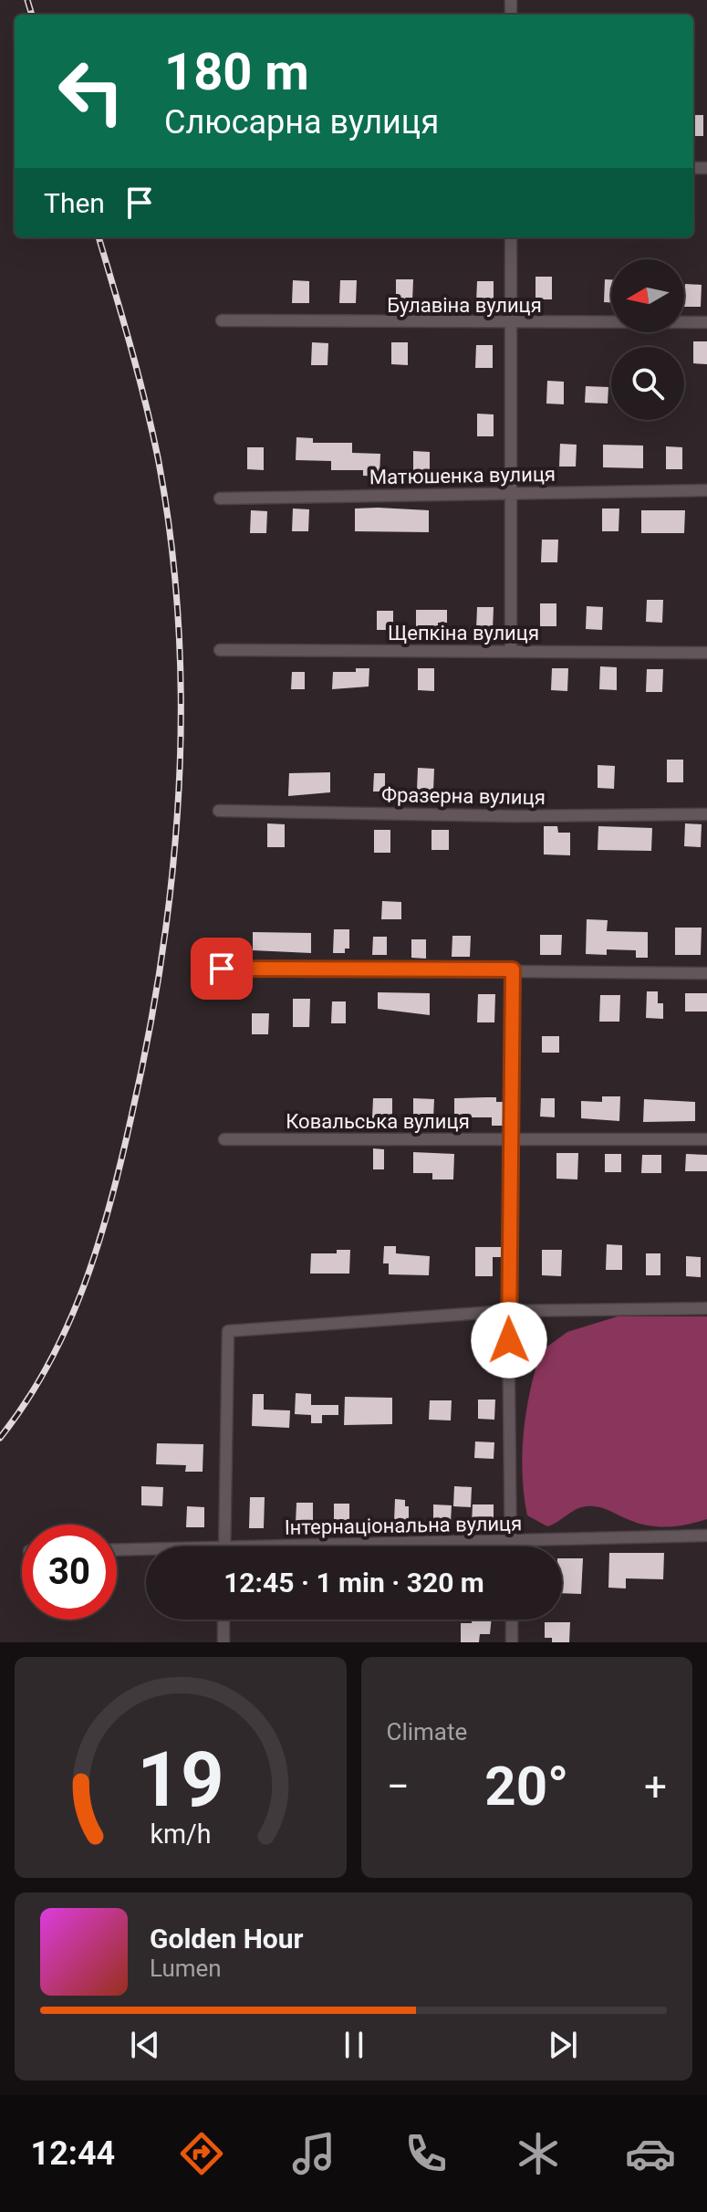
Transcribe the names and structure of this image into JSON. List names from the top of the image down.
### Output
{
  "streets": {
    "street": [
      "Булавіна вулиця",
      "Матюшенка вулиця",
      "Щепкіна вулиця",
      "Фразерна вулиця",
      "Ковальська вулиця",
      "Інтернаціональна вулиця"
    ]
  },
  "north": "left",
  "page": {
    "turn": ["180 m", "Слюсарна вулиця"],
    "then": "Then",
    "limit": "30",
    "trip": "12:45 · 1 min · 320 m",
    "tile": "Climate",
    "heat": ["−", "20°", "+"],
    "song": ["Golden Hour", "Lumen"],
    "tabs": "12:44",
    "gauge": ["19", "km/h"]
  }
}
